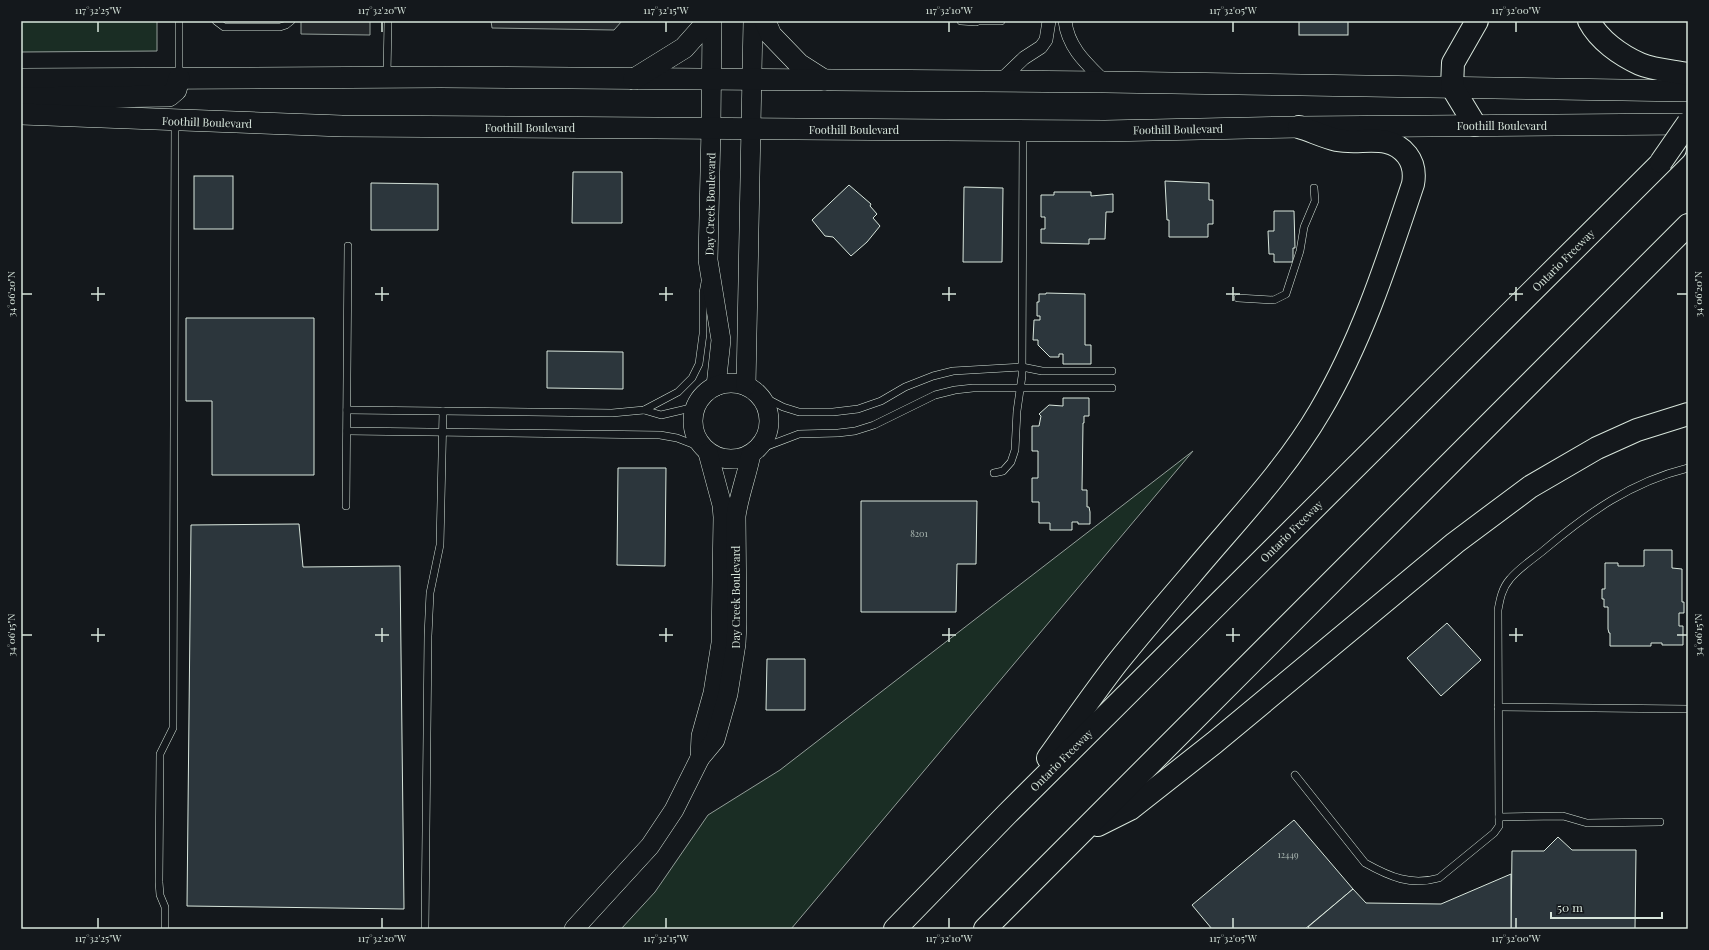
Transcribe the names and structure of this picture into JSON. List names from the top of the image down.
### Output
{
  "streets": {
    "highway": ["Ontario Freeway"],
    "main road": ["Foothill Boulevard"],
    "street": ["Day Creek Boulevard"]
  },
  "crossings": [
    ["Foothill Boulevard", "Day Creek Boulevard"]
  ],
  "house_numbers": ["8201", "12449"],
  "scale_bar": "50 m",
  "coordinates": [
    "117°32'25\"W",
    "117°32'20\"W",
    "117°32'15\"W",
    "117°32'10\"W",
    "117°32'05\"W",
    "117°32'00\"W",
    "34°06'20\"N",
    "34°06'15\"N"
  ]
}
